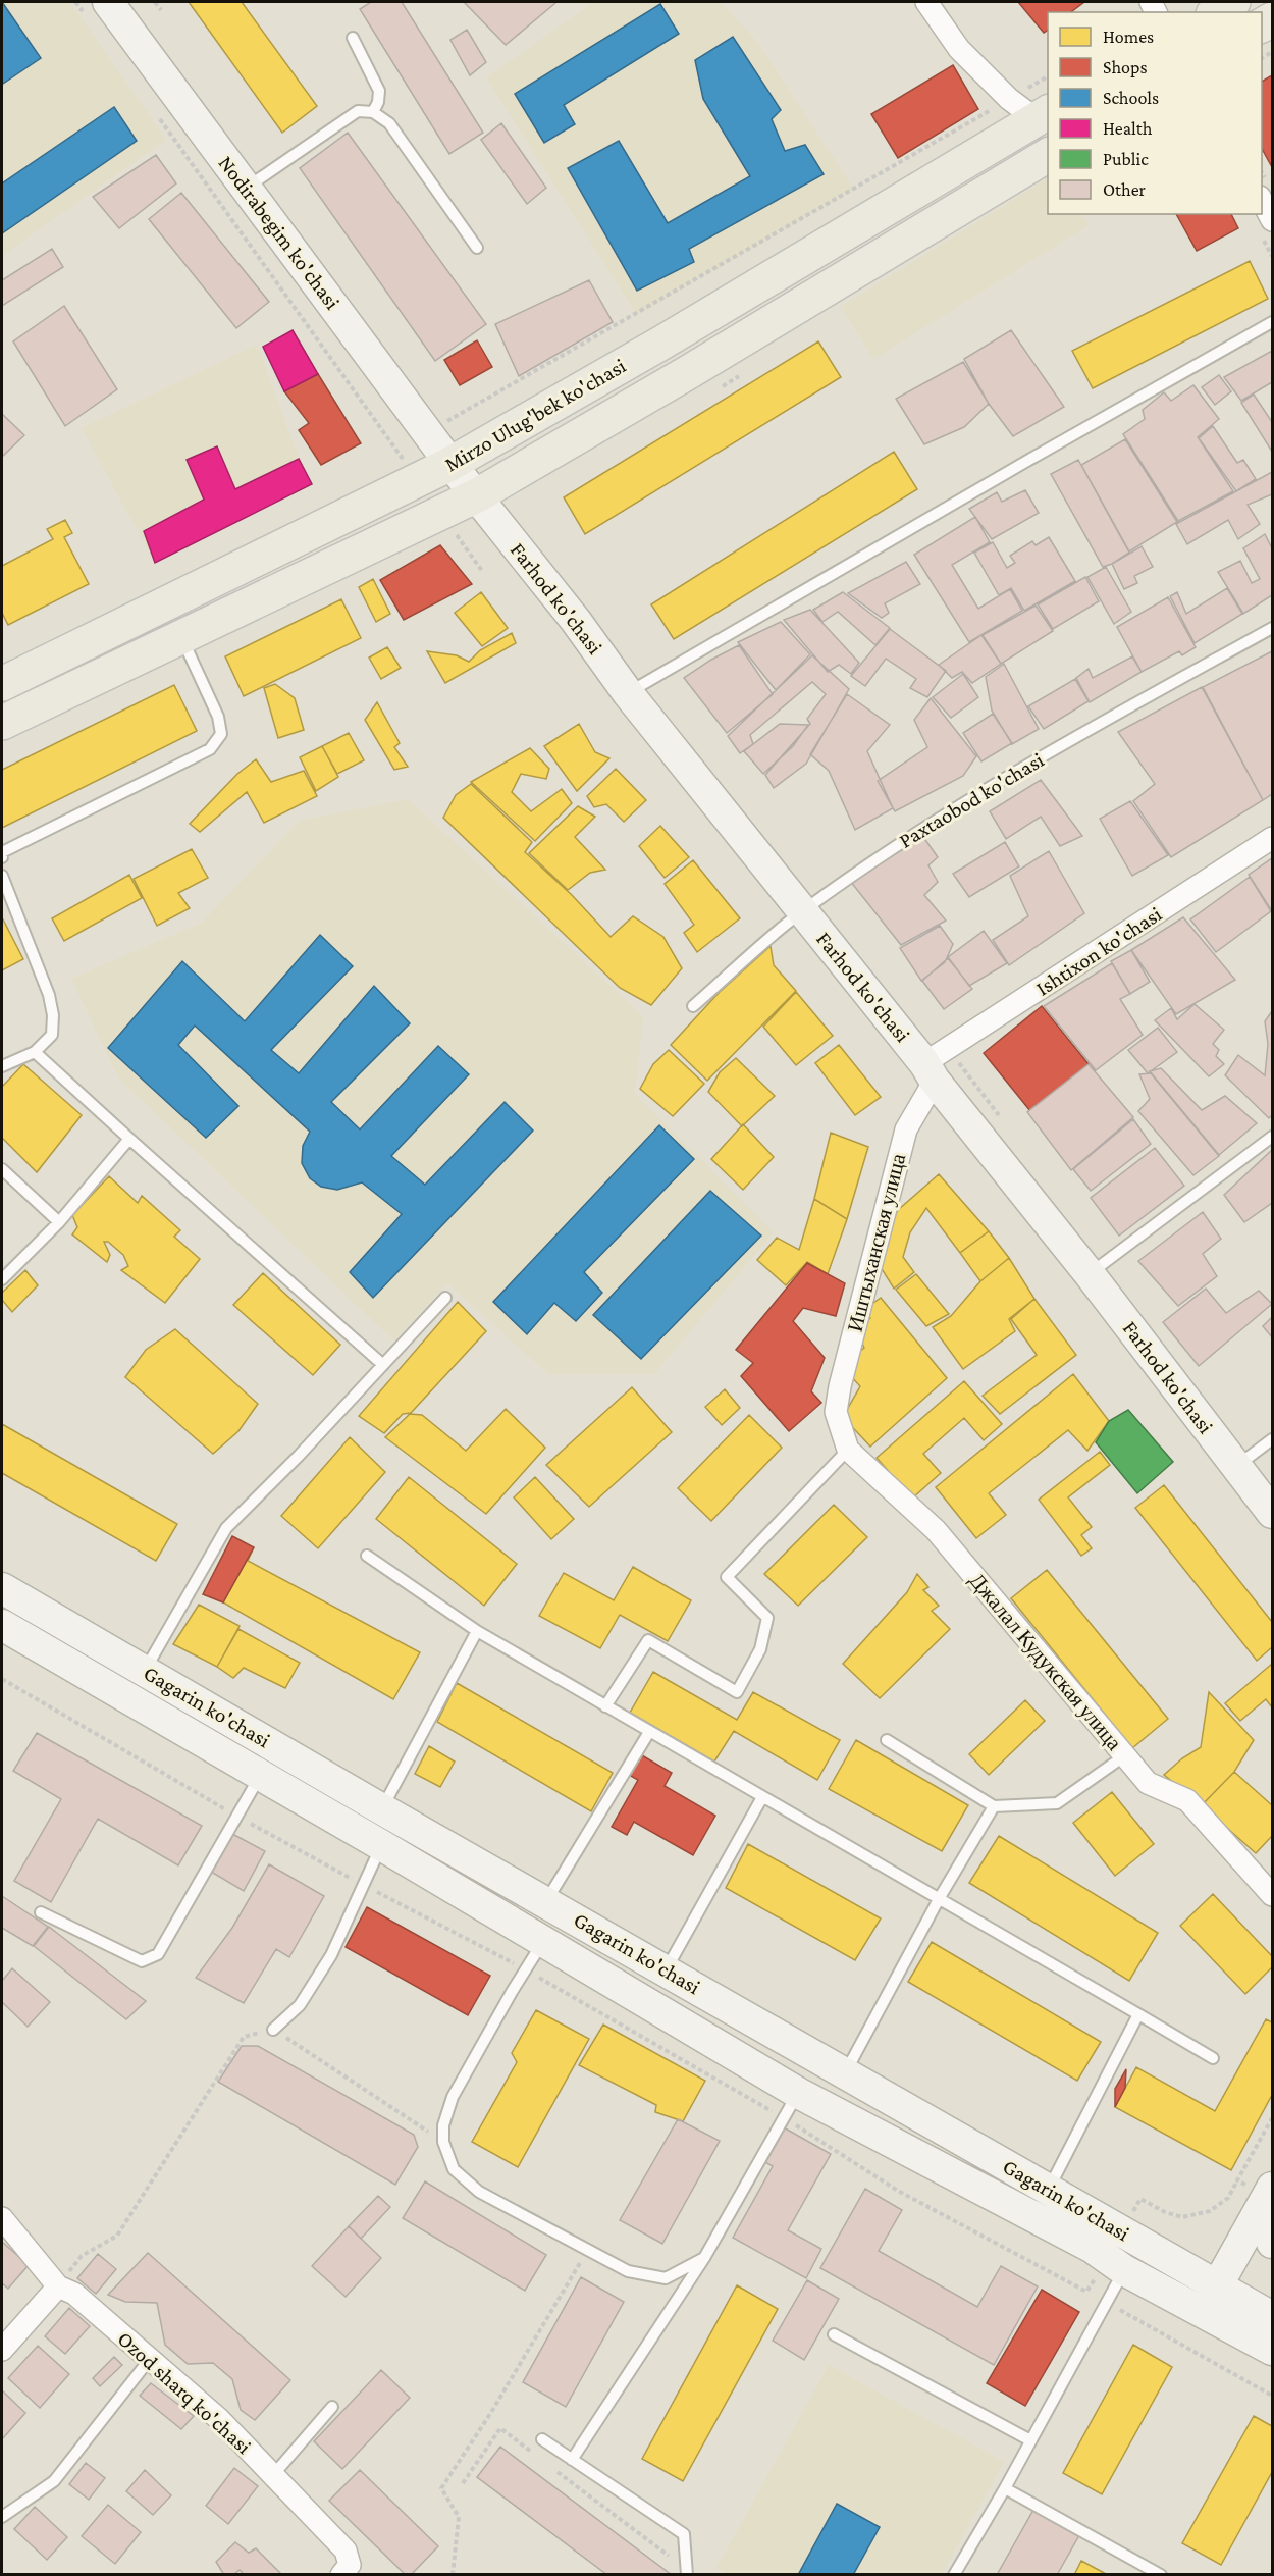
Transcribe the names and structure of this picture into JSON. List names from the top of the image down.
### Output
{
  "streets": {
    "main road": [
      "Nodirabegim ko'chasi",
      "Mirzo Ulug'bek ko'chasi",
      "Farhod ko'chasi",
      "Gagarin ko'chasi"
    ],
    "street": [
      "Ishtixon ko'chasi",
      "Иштыханская улица",
      "Джалал Кудукская улица",
      "Ozod sharq ko'chasi"
    ],
    "lane": ["Paxtaobod ko'chasi"]
  },
  "crossings": [
    ["Nodirabegim ko'chasi", "Mirzo Ulug'bek ko'chasi"],
    ["Nodirabegim ko'chasi", "Farhod ko'chasi"],
    ["Mirzo Ulug'bek ko'chasi", "Farhod ko'chasi"],
    ["Farhod ko'chasi", "Paxtaobod ko'chasi"],
    ["Farhod ko'chasi", "Ishtixon ko'chasi"],
    ["Farhod ko'chasi", "Иштыханская улица"],
    ["Ishtixon ko'chasi", "Иштыханская улица"],
    ["Иштыханская улица", "Джалал Кудукская улица"]
  ],
  "legend": [
    "Homes",
    "Shops",
    "Schools",
    "Health",
    "Public",
    "Other"
  ]
}
